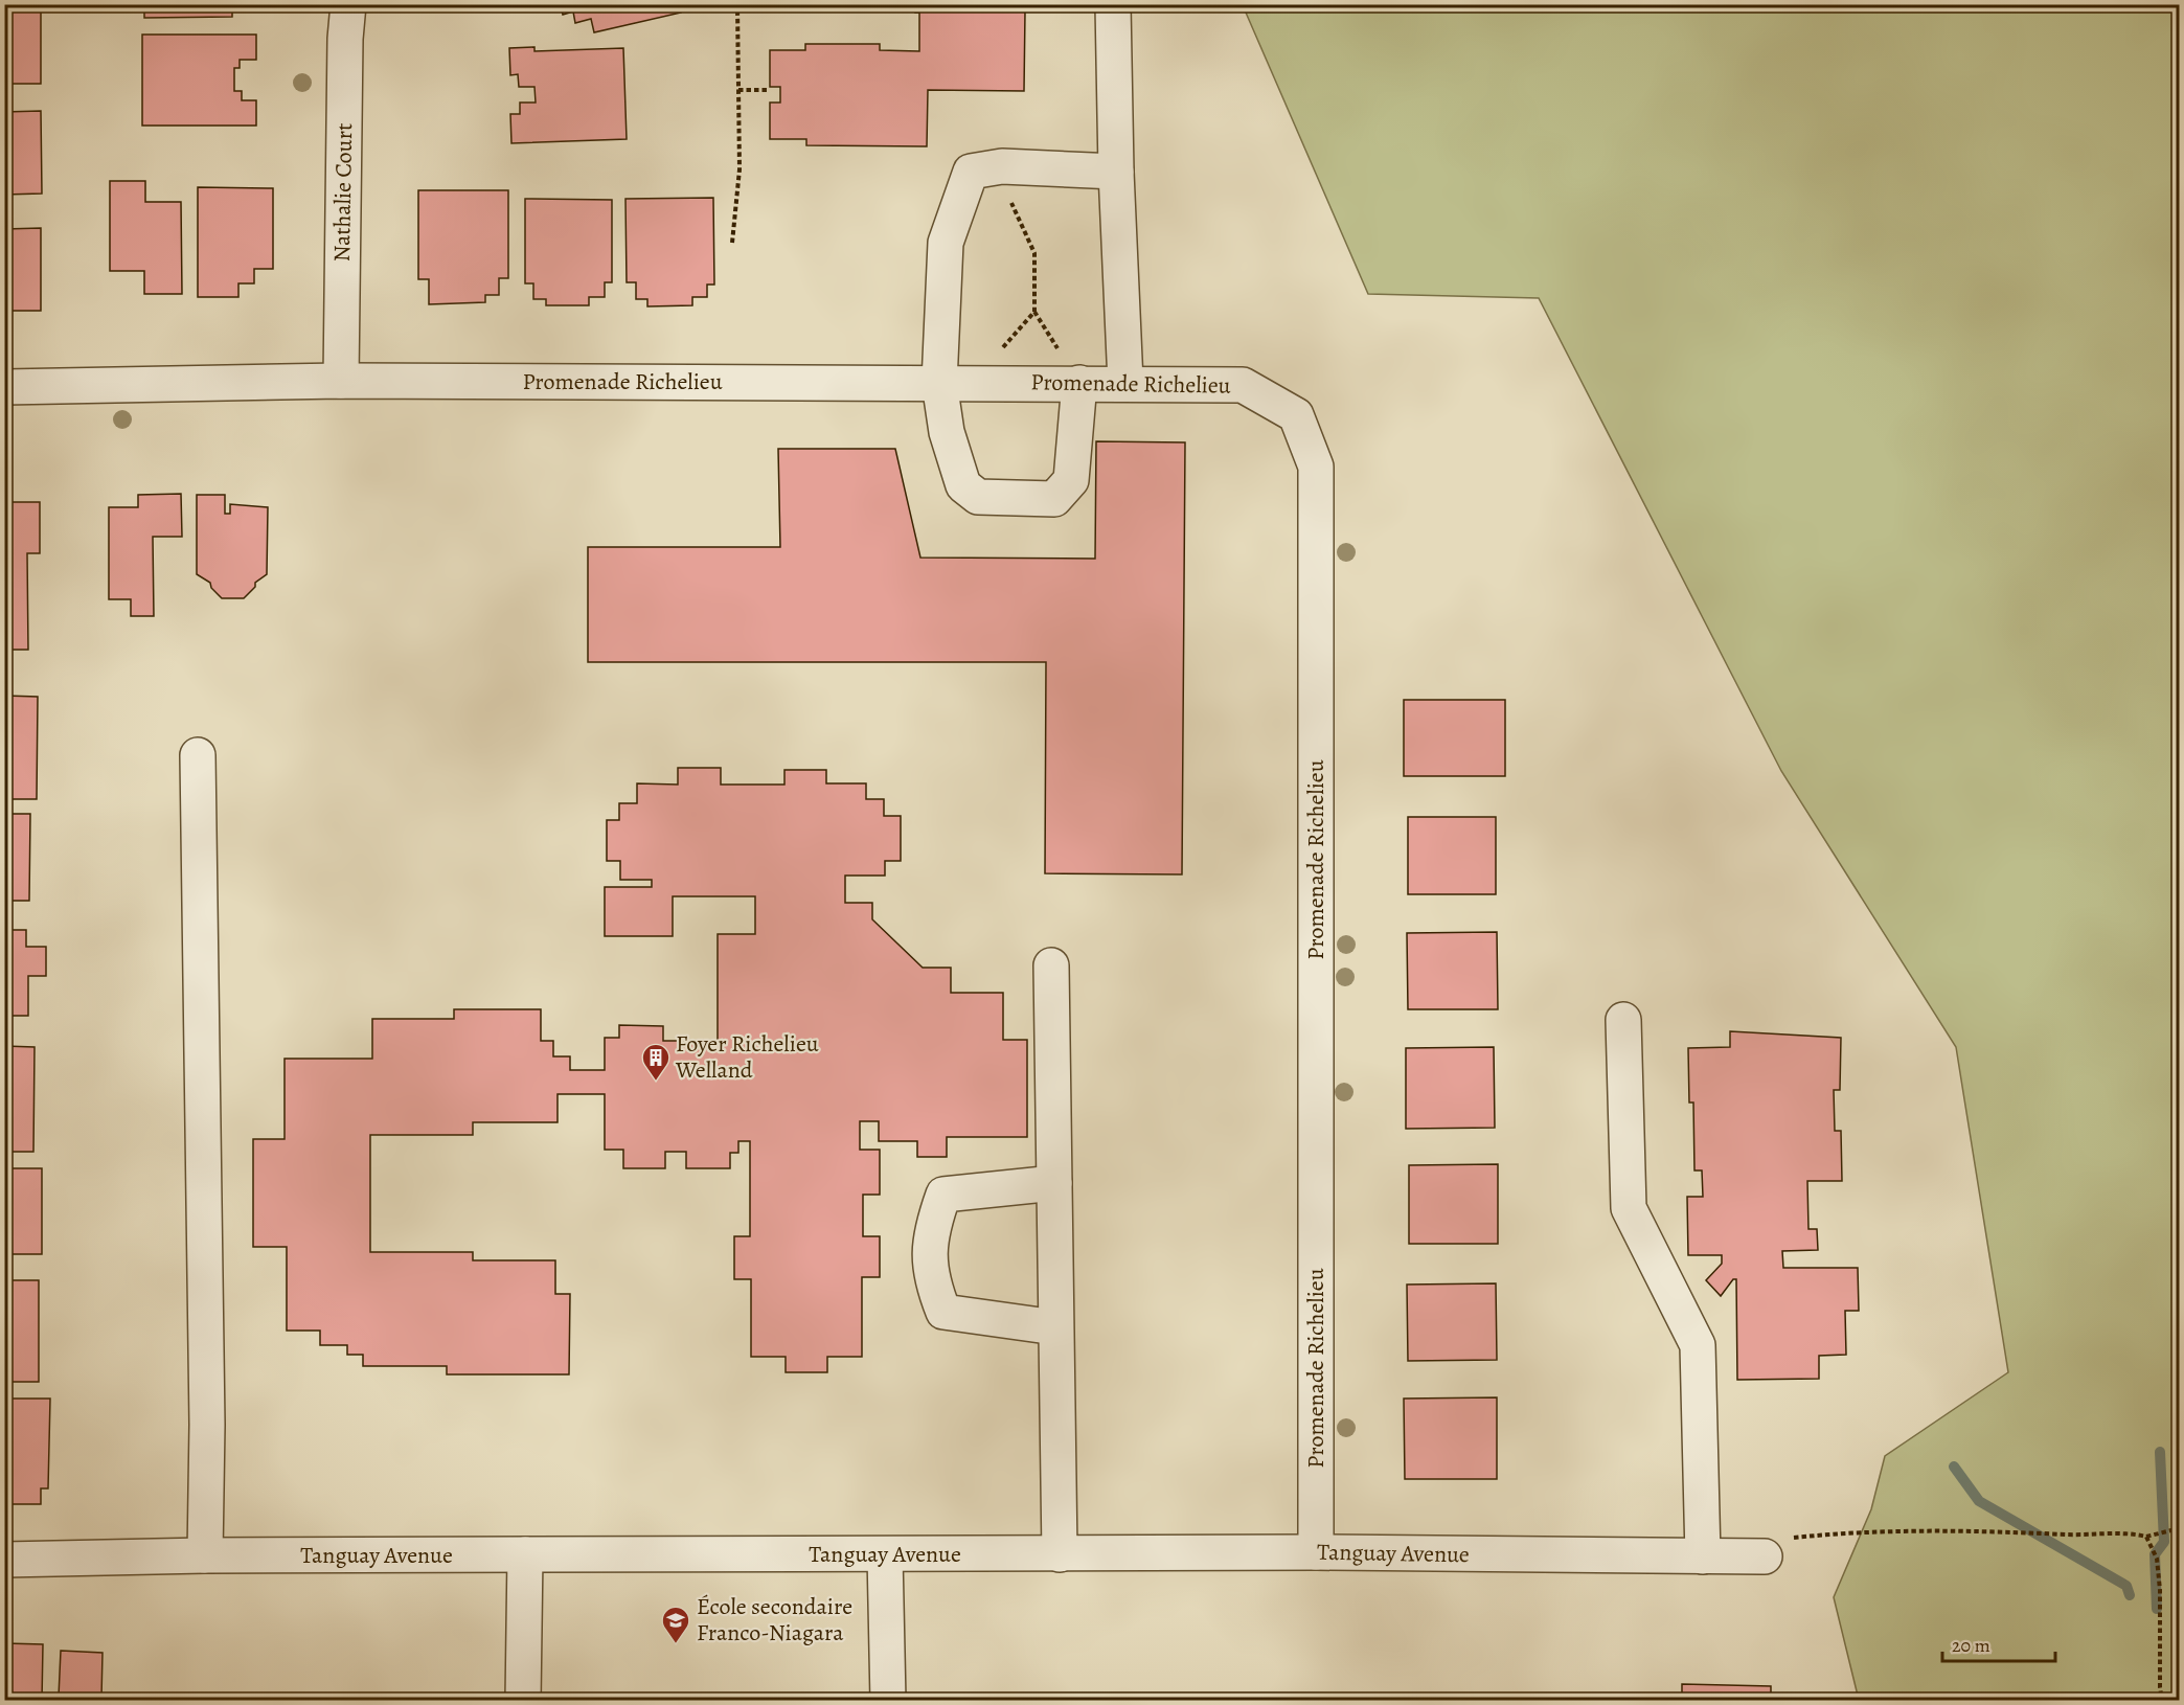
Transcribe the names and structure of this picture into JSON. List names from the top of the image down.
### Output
{
  "streets": {
    "street": ["Nathalie Court", "Promenade Richelieu", "Tanguay Avenue"]
  },
  "crossings": [
    ["Nathalie Court", "Promenade Richelieu"],
    ["Promenade Richelieu", "Tanguay Avenue"]
  ],
  "places": {
    "building": ["Foyer Richelieu Welland"],
    "school or university": ["École secondaire Franco-Niagara"]
  },
  "scale_bar": "20 m"
}
